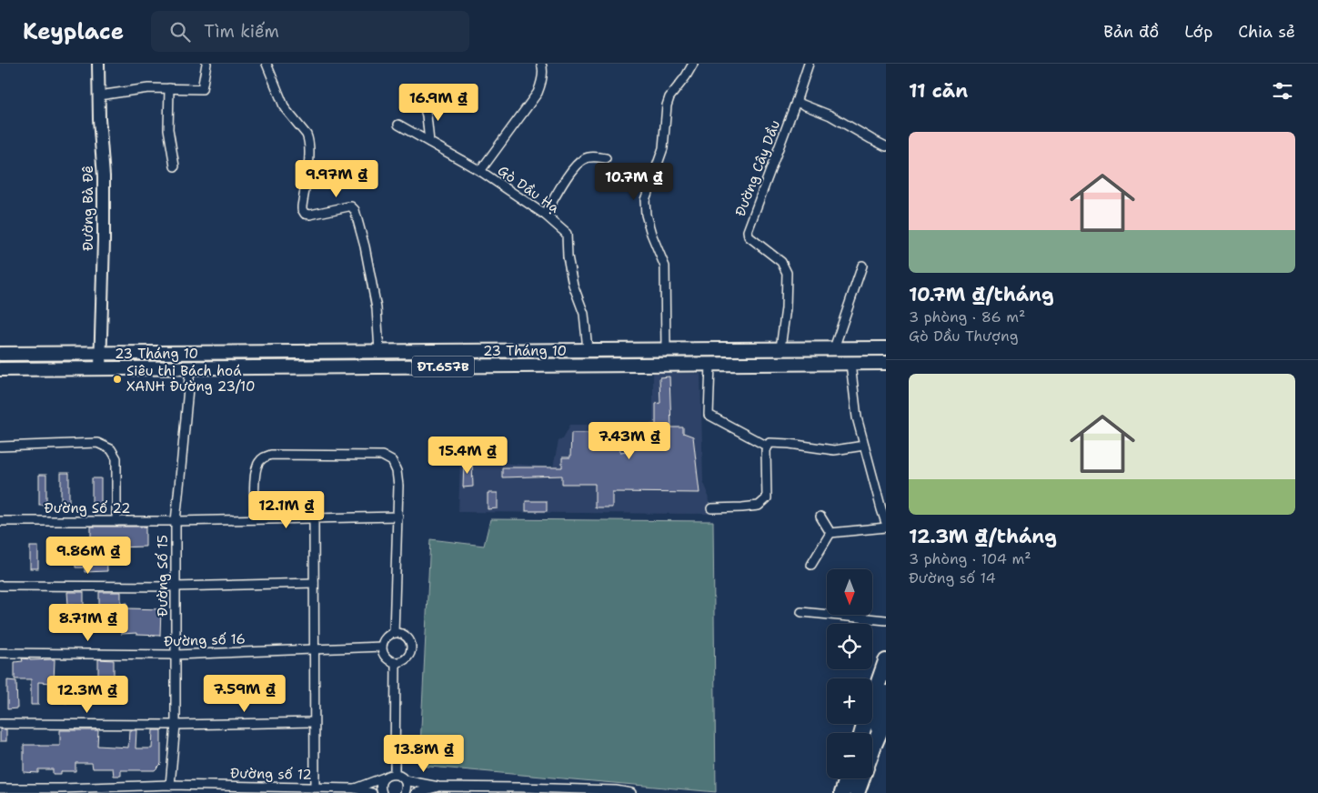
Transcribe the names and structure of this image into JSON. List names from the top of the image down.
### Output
{
  "streets": {
    "main road": ["23 Tháng 10", "ĐT.657B"],
    "street": [
      "Đường Cây Dầu",
      "Gò Dầu Hạ",
      "Đường Bà Đê",
      "Đường Số 22",
      "Đường Số 15",
      "Đường số 16",
      "Đường số 12"
    ]
  },
  "crossings": [
    ["Đường Cây Dầu", "23 Tháng 10"],
    ["Gò Dầu Hạ", "23 Tháng 10"],
    ["Đường Bà Đê", "23 Tháng 10"],
    ["23 Tháng 10", "Đường Số 15"],
    ["Đường Số 22", "Đường Số 15"],
    ["Đường Số 15", "Đường số 16"],
    ["Đường Số 15", "Đường số 12"]
  ],
  "places": ["Siêu thị Bách hoá XANH Đường 23/10"],
  "north": "bottom",
  "page": {
    "header": "Keyplace",
    "search": "Tìm kiếm",
    "nav": ["Bản đồ", "Lớp", "Chia sẻ"],
    "heading": "11 căn",
    "price": [
      "16.9M ₫",
      "9.97M ₫",
      "10.7M ₫",
      "7.43M ₫",
      "15.4M ₫",
      "12.1M ₫",
      "9.86M ₫",
      "8.71M ₫",
      "7.59M ₫",
      "12.3M ₫",
      "13.8M ₫"
    ],
    "list": [
      {
        "name": "10.7M ₫/tháng",
        "note": "3 phòng · 86 m² · Gò Dầu Thượng"
      },
      {
        "name": "12.3M ₫/tháng",
        "note": "3 phòng · 104 m² · Đường số 14"
      }
    ],
    "map_buttons": ["+", "−"]
  }
}
